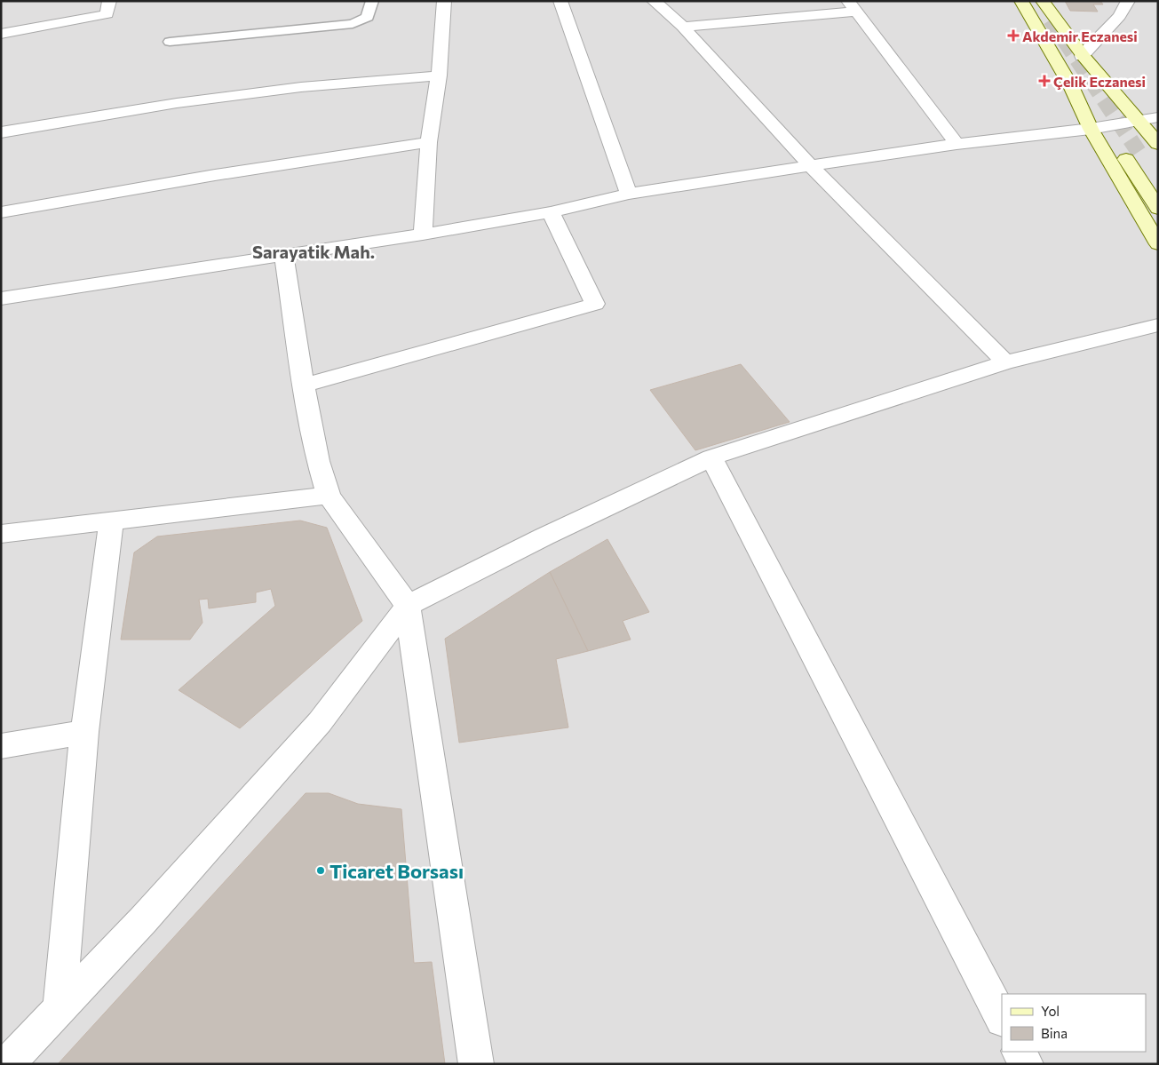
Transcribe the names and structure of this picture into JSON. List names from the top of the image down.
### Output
{
  "districts": ["Sarayatik Mah."],
  "places": {
    "health": ["Akdemir Eczanesi", "Çelik Eczanesi"],
    "other": ["Ticaret Borsası"]
  },
  "legend": ["Yol", "Bina"]
}
